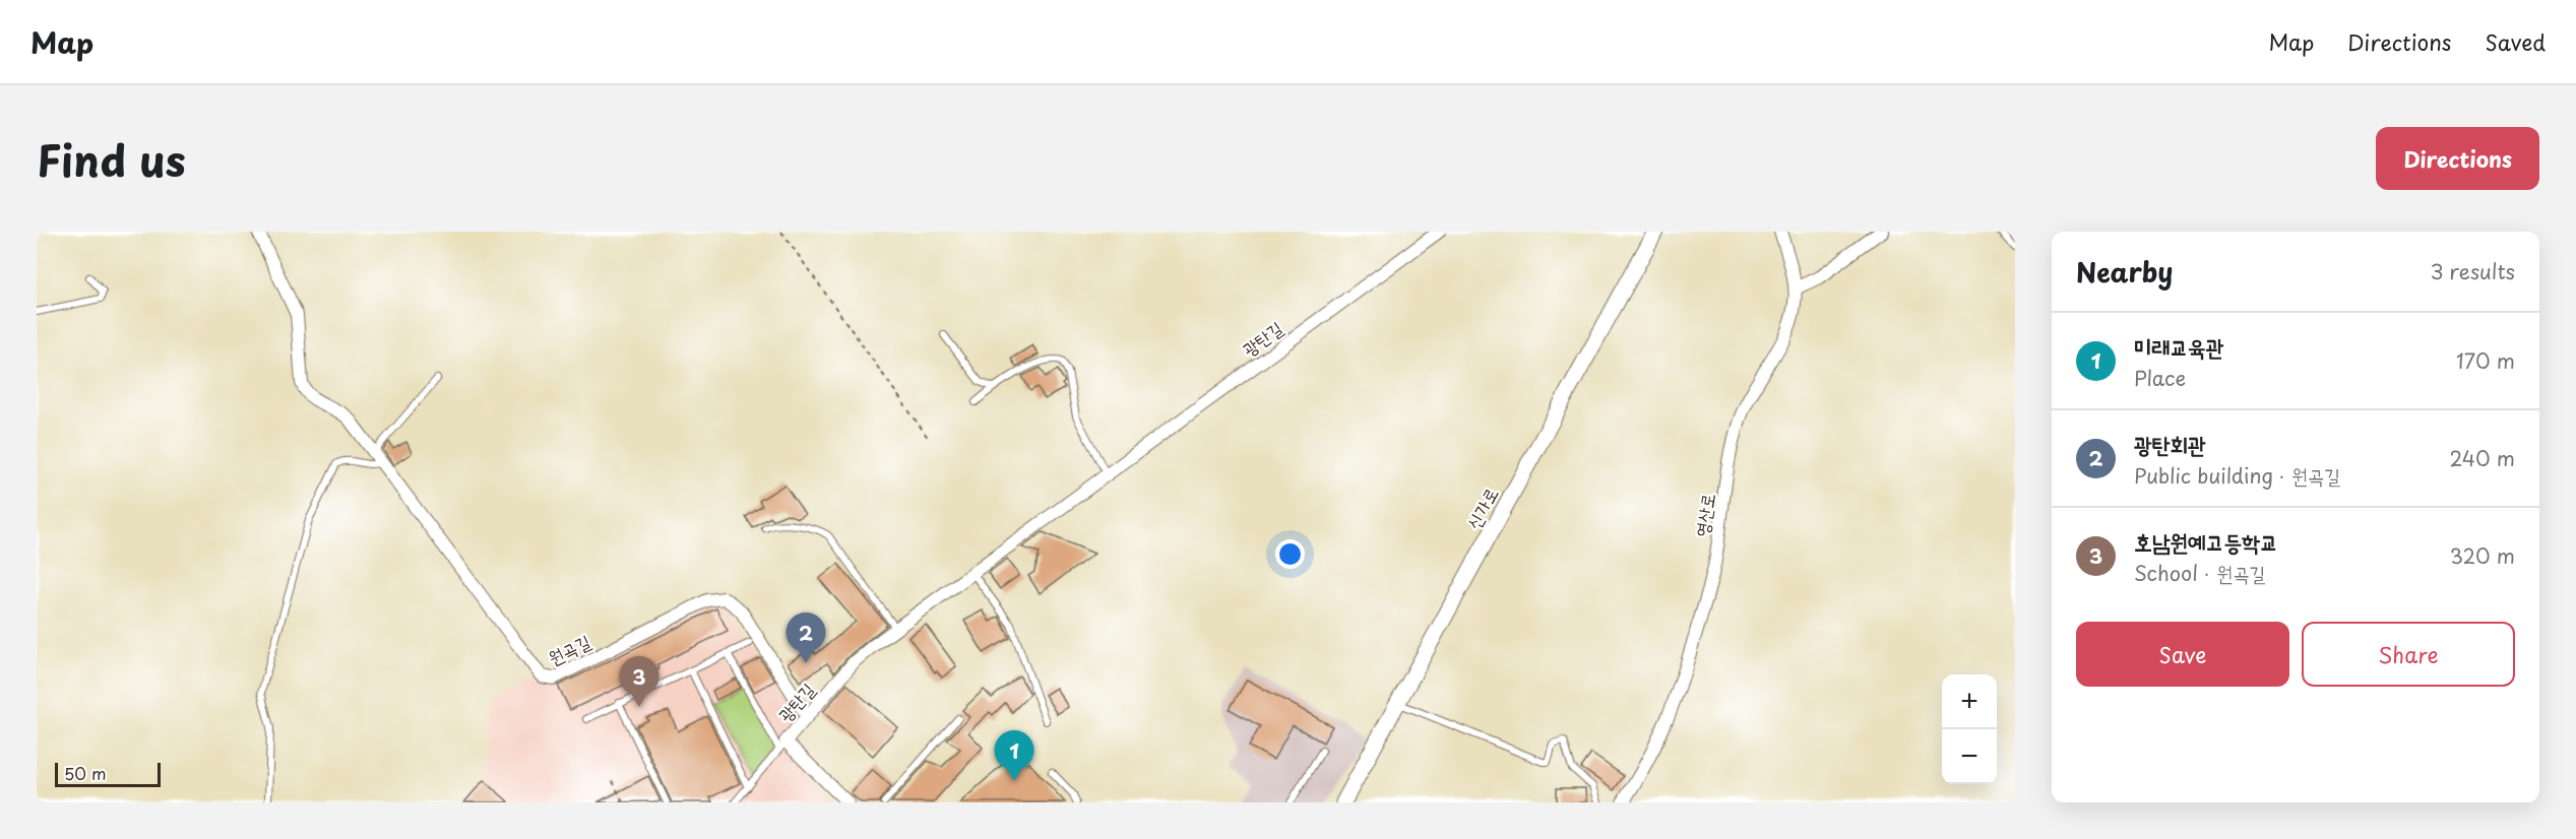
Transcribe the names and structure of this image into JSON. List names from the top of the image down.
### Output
{
  "streets": {
    "street": [
      "광탄길",
      "신가로",
      "영산로",
      "원곡길"
    ]
  },
  "crossings": [
    ["광탄길", "원곡길"]
  ],
  "scale_bar": "50 m",
  "page": {
    "header": "Map",
    "nav": ["Map", "Directions", "Saved"],
    "title": "Find us",
    "buttons": [
      "Directions",
      ["Save", "Share"]
    ],
    "heading": ["Nearby", "3 results"],
    "list": [
      {
        "mark": "1",
        "name": "미래교육관",
        "note": "Place",
        "value": "170 m"
      },
      {
        "mark": "2",
        "name": "광탄회관",
        "note": "Public building · 원곡길",
        "value": "240 m"
      },
      {
        "mark": "3",
        "name": "호남원예고등학교",
        "note": "School · 원곡길",
        "value": "320 m"
      }
    ],
    "pins": ["2", "3", "1"],
    "map_buttons": ["+", "−"],
    "scale": "50 m"
  }
}
